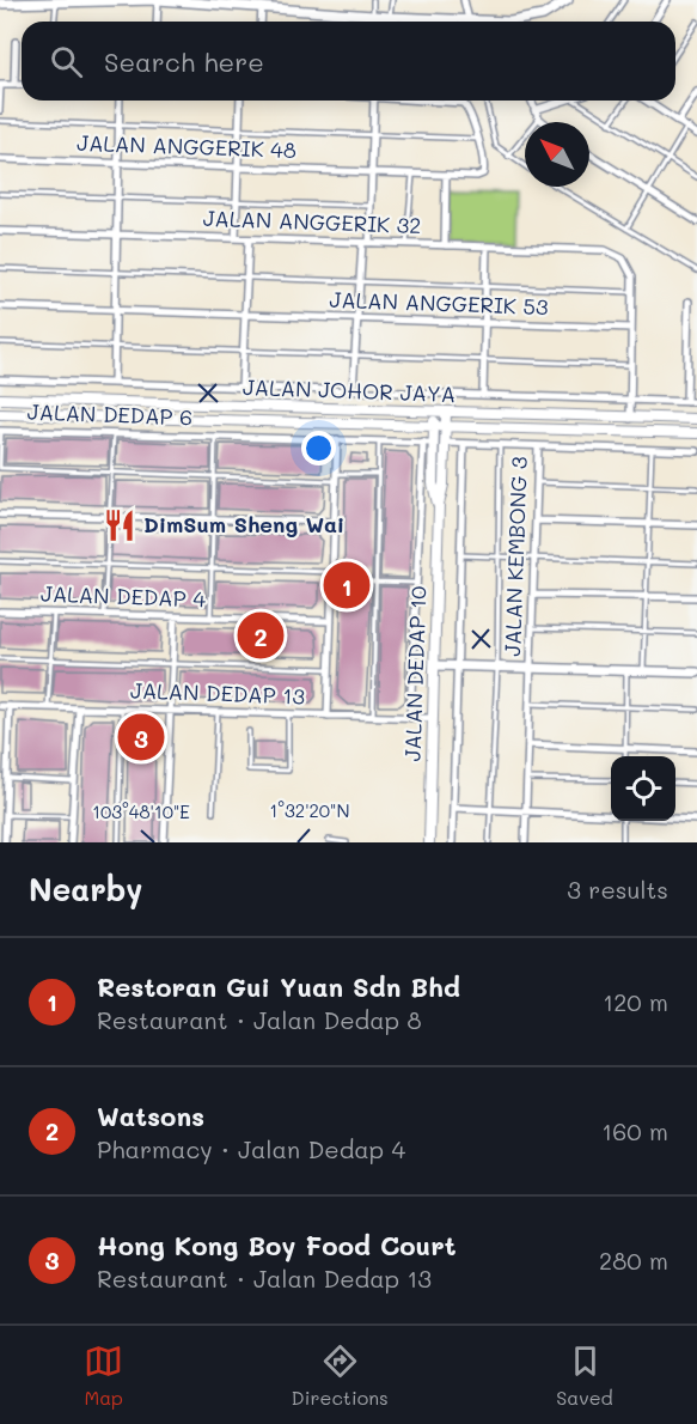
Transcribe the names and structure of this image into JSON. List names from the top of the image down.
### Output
{
  "streets": {
    "main road": ["JALAN JOHOR JAYA", "JALAN DEDAP 10"],
    "street": [
      "JALAN ANGGERIK 48",
      "JALAN ANGGERIK 32",
      "JALAN ANGGERIK 53",
      "JALAN DEDAP 6",
      "JALAN KEMBONG 3",
      "JALAN DEDAP 4",
      "JALAN DEDAP 13"
    ]
  },
  "crossings": [
    ["JALAN JOHOR JAYA", "JALAN DEDAP 10"],
    ["JALAN DEDAP 6", "JALAN DEDAP 10"],
    ["JALAN DEDAP 10", "JALAN DEDAP 13"]
  ],
  "places": {
    "restaurant": ["DimSum Sheng Wai"]
  },
  "north": "top left",
  "page": {
    "search": "Search here",
    "pins": ["1", "2", "3"],
    "heading": ["Nearby", "3 results"],
    "list": [
      {
        "mark": "1",
        "name": "Restoran Gui Yuan Sdn Bhd",
        "note": "Restaurant · Jalan Dedap 8",
        "value": "120 m"
      },
      {
        "mark": "2",
        "name": "Watsons",
        "note": "Pharmacy · Jalan Dedap 4",
        "value": "160 m"
      },
      {
        "mark": "3",
        "name": "Hong Kong Boy Food Court",
        "note": "Restaurant · Jalan Dedap 13",
        "value": "280 m"
      }
    ],
    "nav": ["Map", "Directions", "Saved"]
  },
  "coordinates": ["1°32'20\"N", "103°48'10\"E"]
}
